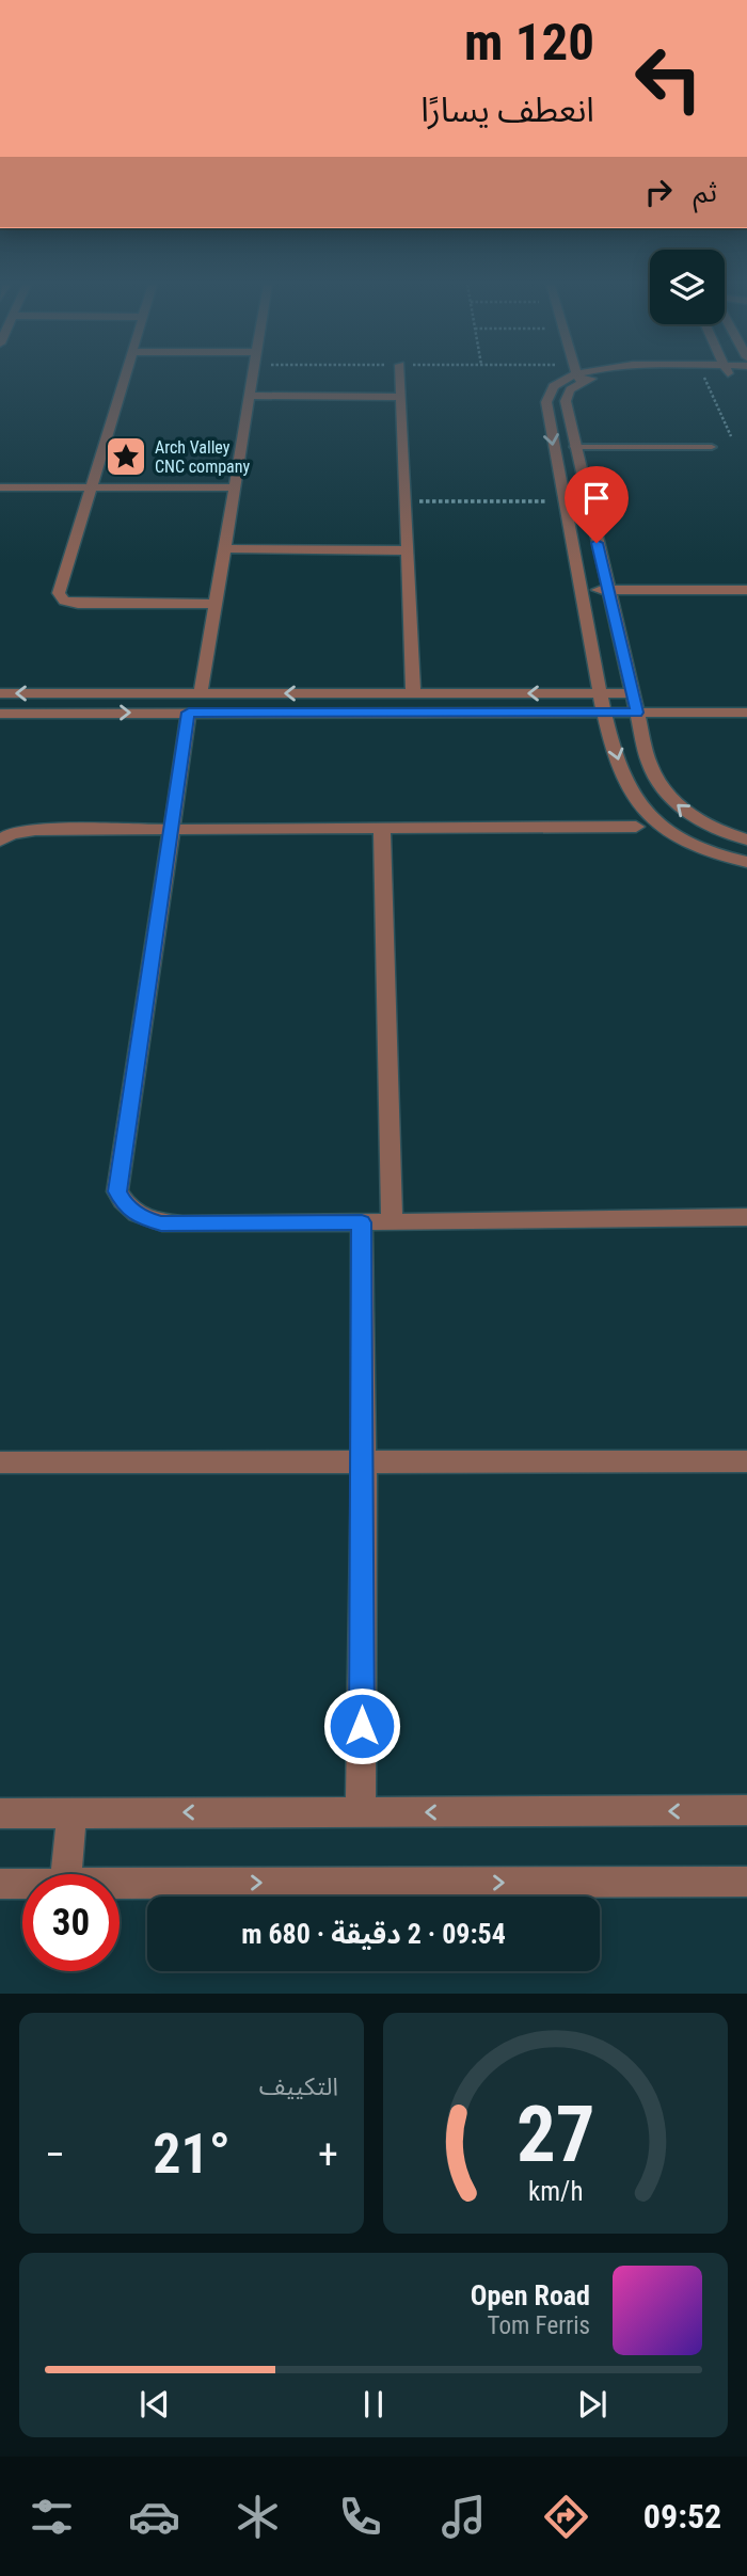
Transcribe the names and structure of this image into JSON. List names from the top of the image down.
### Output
{
  "places": {
    "place": ["Arch Valley CNC company"]
  },
  "page": {
    "turn": ["120 m", "انعطف يسارًا"],
    "then": "ثم",
    "limit": "30",
    "trip": "09:54 · 2 دقيقة · 680 m",
    "tile": "التكييف",
    "heat": ["−", "21°", "+"],
    "song": ["Open Road", "Tom Ferris"],
    "tabs": "09:52",
    "gauge": ["27", "km/h"]
  }
}
